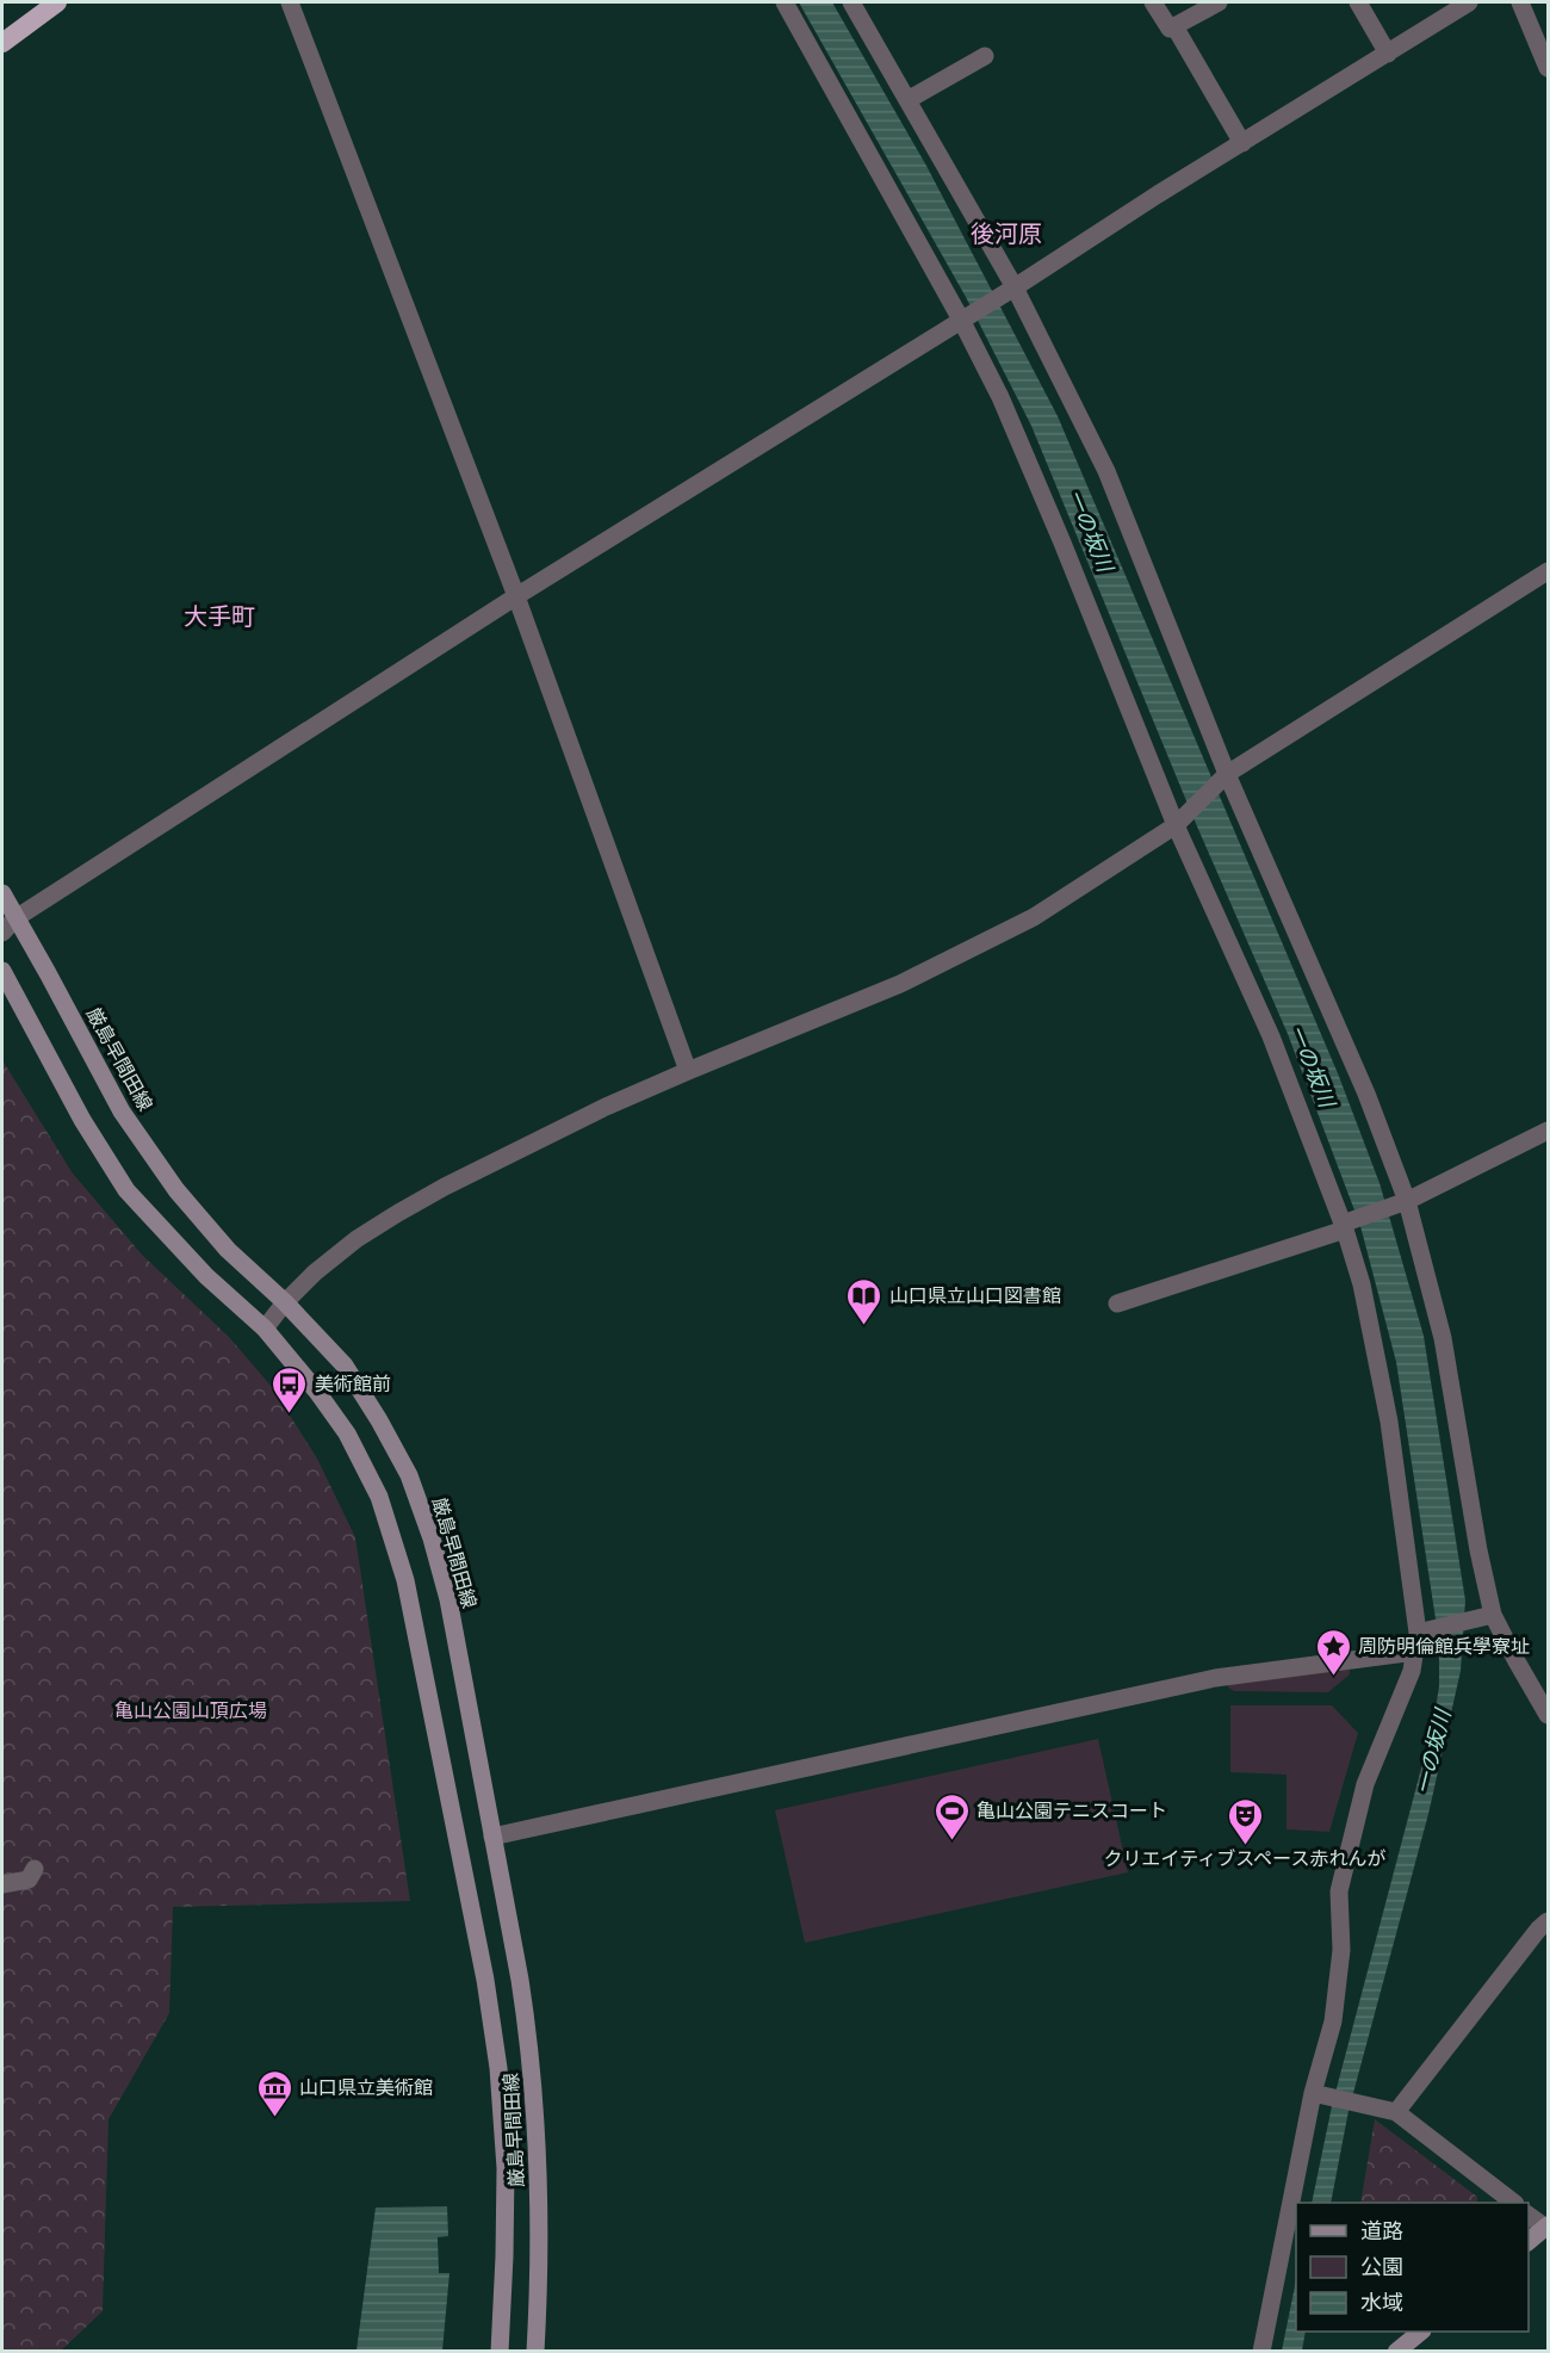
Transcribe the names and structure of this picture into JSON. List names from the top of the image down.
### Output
{
  "streets": {
    "main road": ["厳島早間田線"]
  },
  "districts": ["後河原", "大手町"],
  "water": ["一の坂川"],
  "parks": ["亀山公園山頂広場"],
  "places": {
    "library": ["山口県立山口図書館"],
    "bus stop": ["美術館前"],
    "place": ["周防明倫館兵學寮址"],
    "sports": ["亀山公園テニスコート"],
    "theatre": ["クリエイティブスペース赤れんが"],
    "museum": ["山口県立美術館"]
  },
  "legend": ["道路", "公園", "水域"]
}
